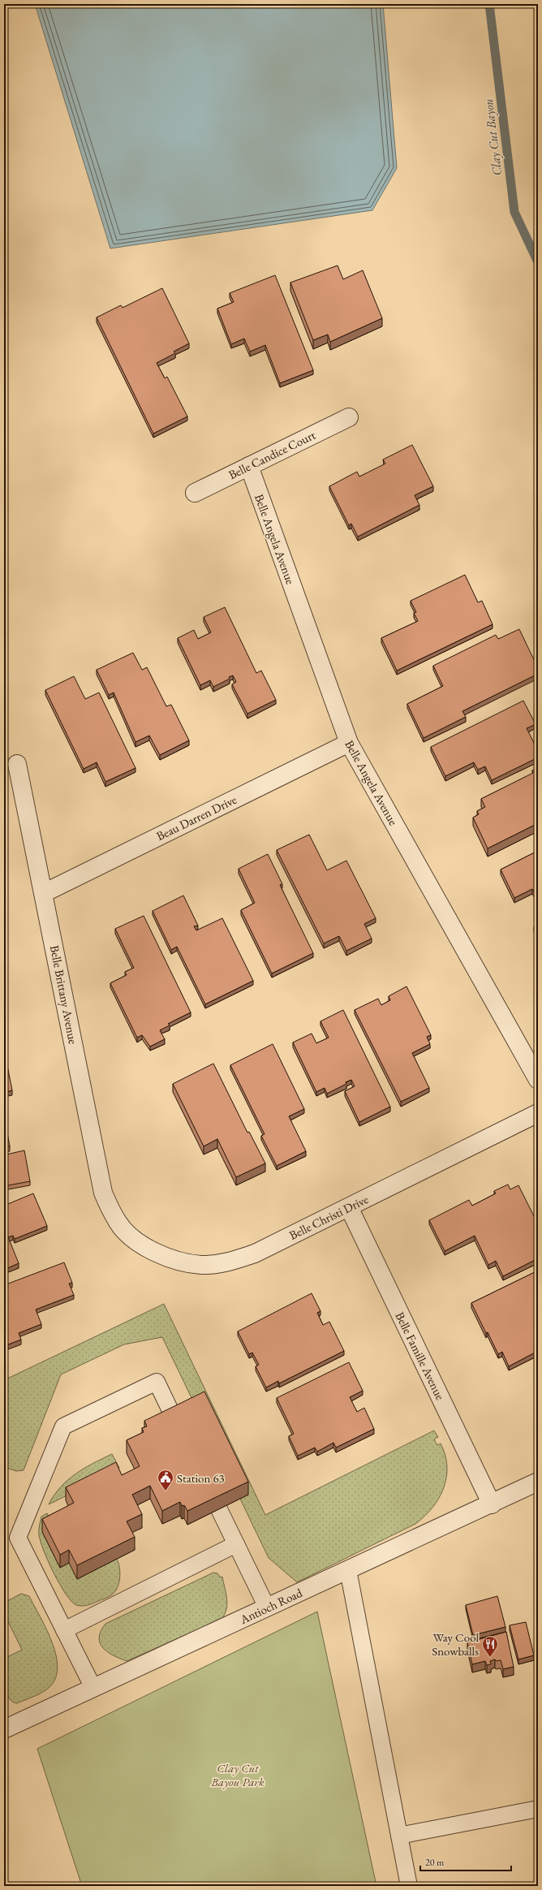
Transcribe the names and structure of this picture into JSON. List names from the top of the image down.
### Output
{
  "streets": {
    "street": [
      "Belle Candice Court",
      "Belle Angela Avenue",
      "Beau Darren Drive",
      "Belle Brittany Avenue",
      "Belle Christi Drive",
      "Belle Famille Avenue",
      "Antioch Road"
    ]
  },
  "crossings": [
    ["Belle Candice Court", "Belle Angela Avenue"],
    ["Belle Angela Avenue", "Beau Darren Drive"],
    ["Beau Darren Drive", "Belle Brittany Avenue"],
    ["Belle Brittany Avenue", "Belle Christi Drive"],
    ["Belle Christi Drive", "Belle Famille Avenue"],
    ["Belle Famille Avenue", "Antioch Road"]
  ],
  "water": ["Clay Cut Bayou"],
  "parks": ["Clay Cut Bayou Park"],
  "places": {
    "public building": ["Station 63"],
    "restaurant": ["Way Cool Snowballs"]
  },
  "scale_bar": "20 m"
}
